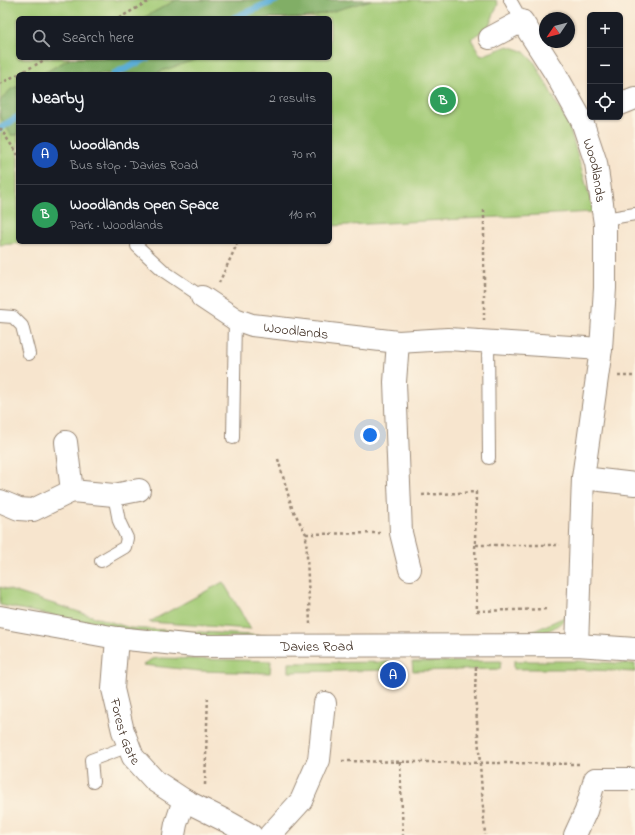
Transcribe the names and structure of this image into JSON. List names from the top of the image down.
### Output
{
  "streets": {
    "street": ["Woodlands", "Davies Road", "Forest Gate"]
  },
  "crossings": [
    ["Woodlands", "Davies Road"],
    ["Davies Road", "Forest Gate"]
  ],
  "north": "bottom left",
  "page": {
    "map_buttons": ["+", "−"],
    "search": "Search here",
    "heading": ["Nearby", "2 results"],
    "pins": ["B", "A"],
    "list": [
      {
        "mark": "A",
        "name": "Woodlands",
        "note": "Bus stop · Davies Road",
        "value": "70 m"
      },
      {
        "mark": "B",
        "name": "Woodlands Open Space",
        "note": "Park · Woodlands",
        "value": "110 m"
      }
    ]
  }
}
